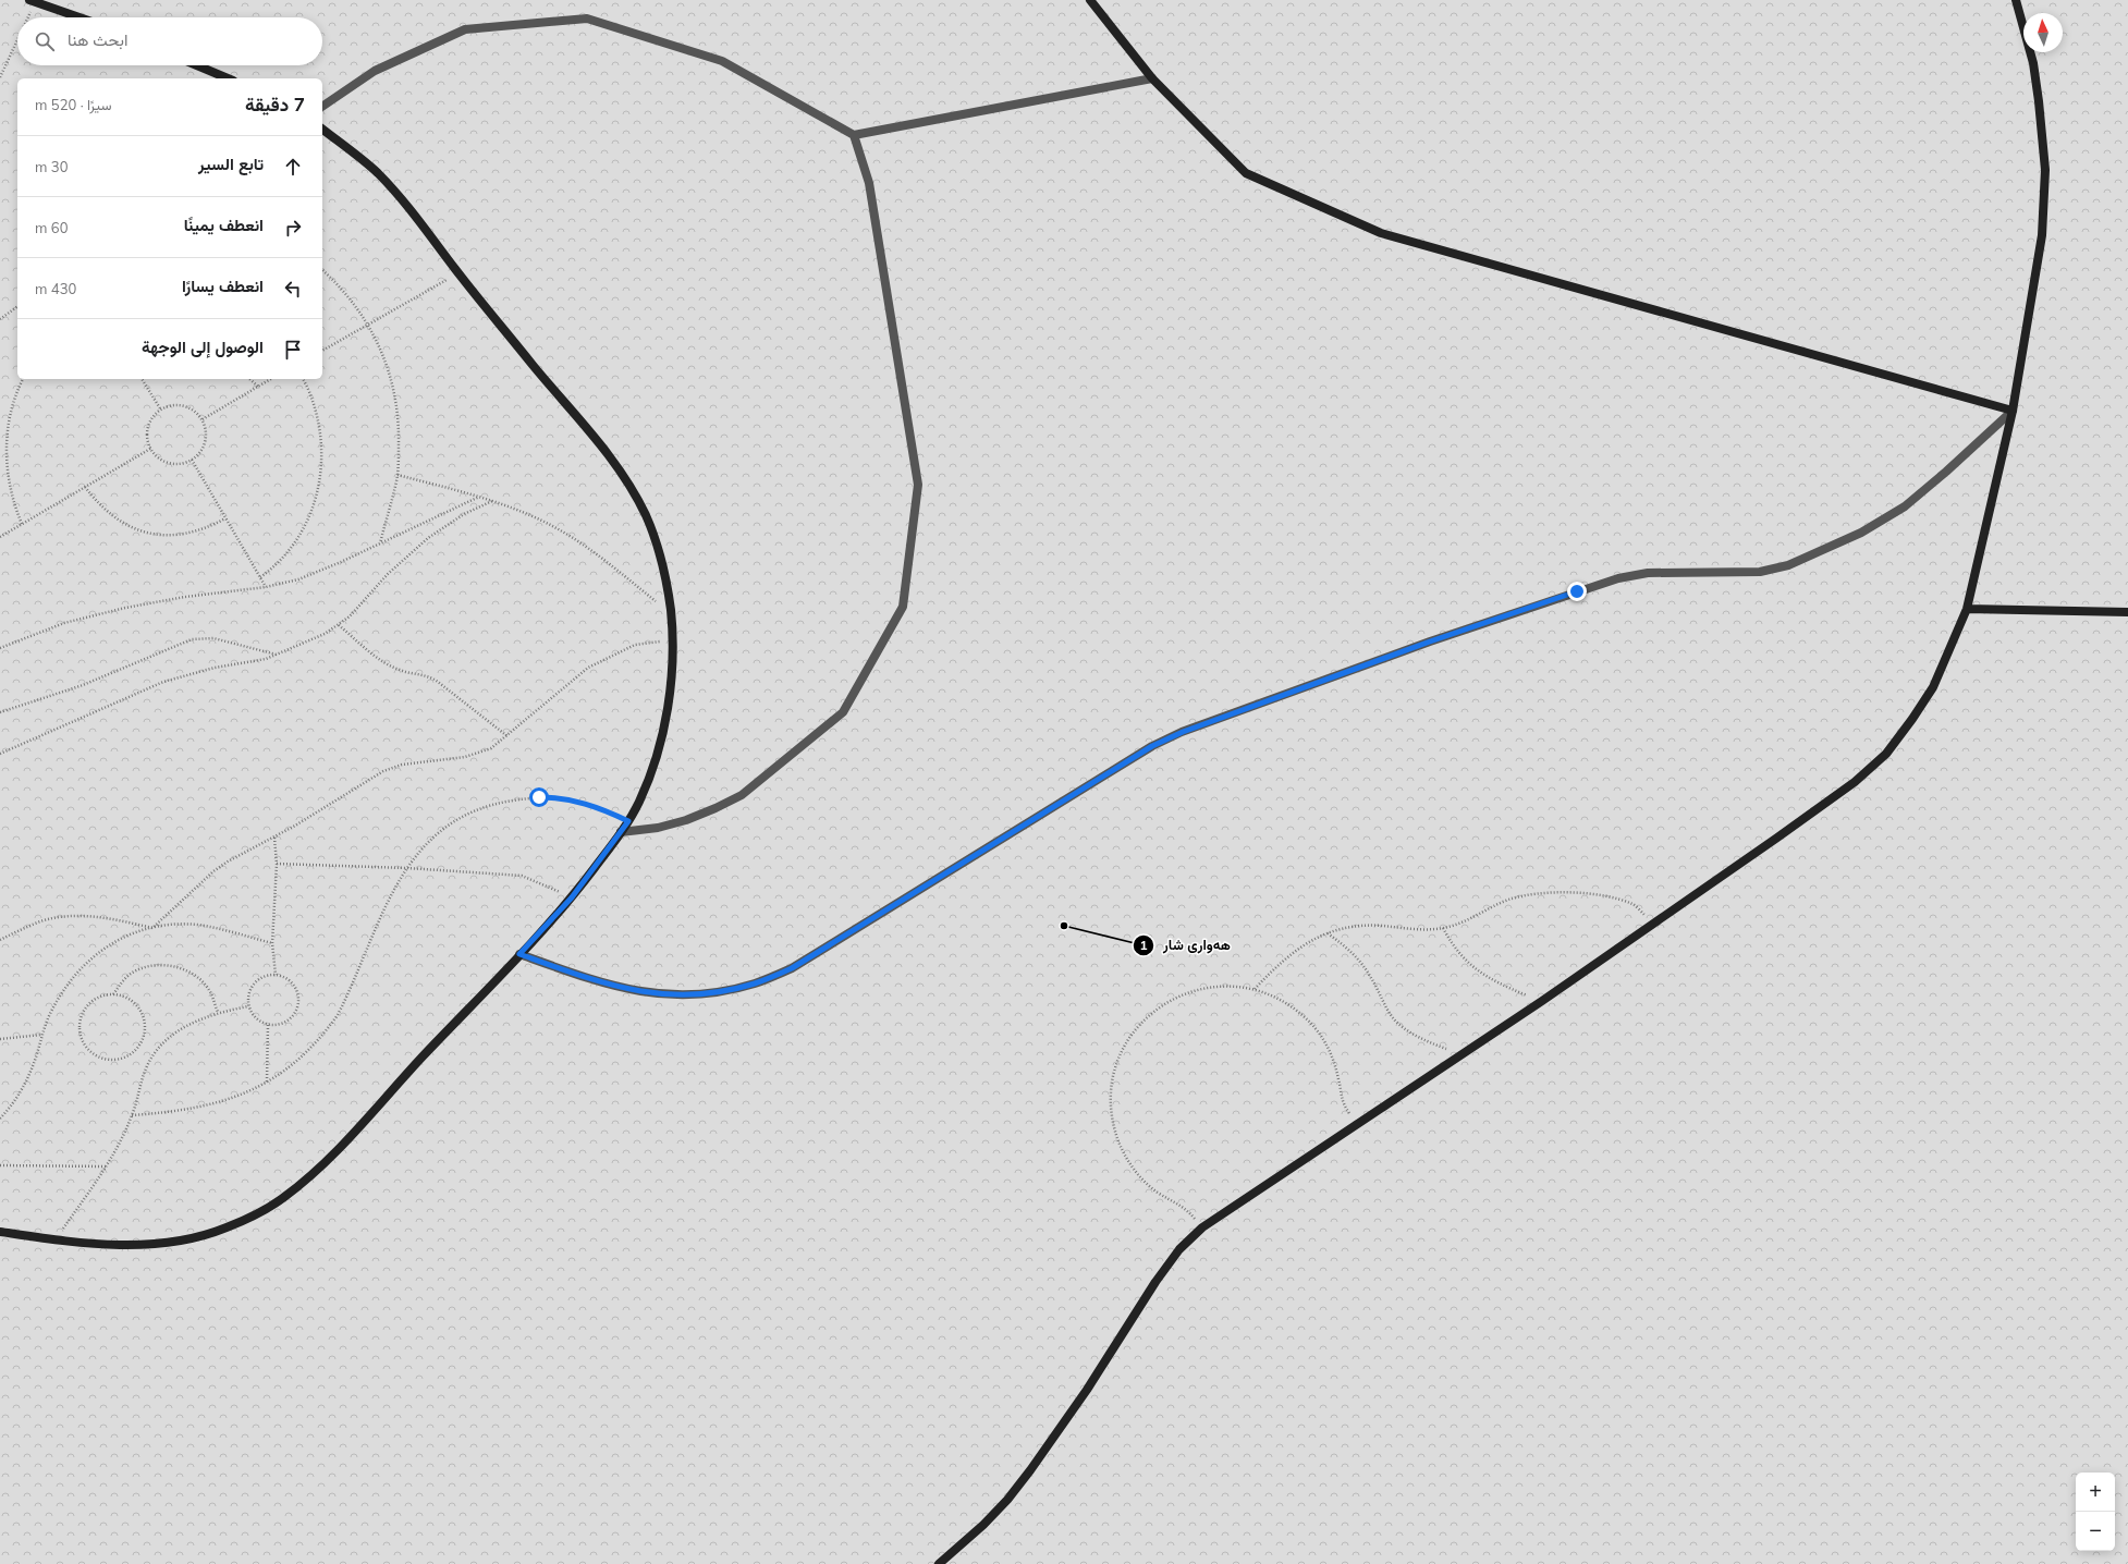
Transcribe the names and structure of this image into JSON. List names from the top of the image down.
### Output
{
  "places": ["هەواری شار"],
  "north": "top",
  "page": {
    "search": "ابحث هنا",
    "heading": ["7 دقيقة", "سيرًا · 520 m"],
    "list": [
      ["تابع السير", "30 m"],
      ["انعطف يمينًا", "60 m"],
      ["انعطف يسارًا", "430 m"],
      "الوصول إلى الوجهة"
    ],
    "map_buttons": ["+", "−"]
  }
}
